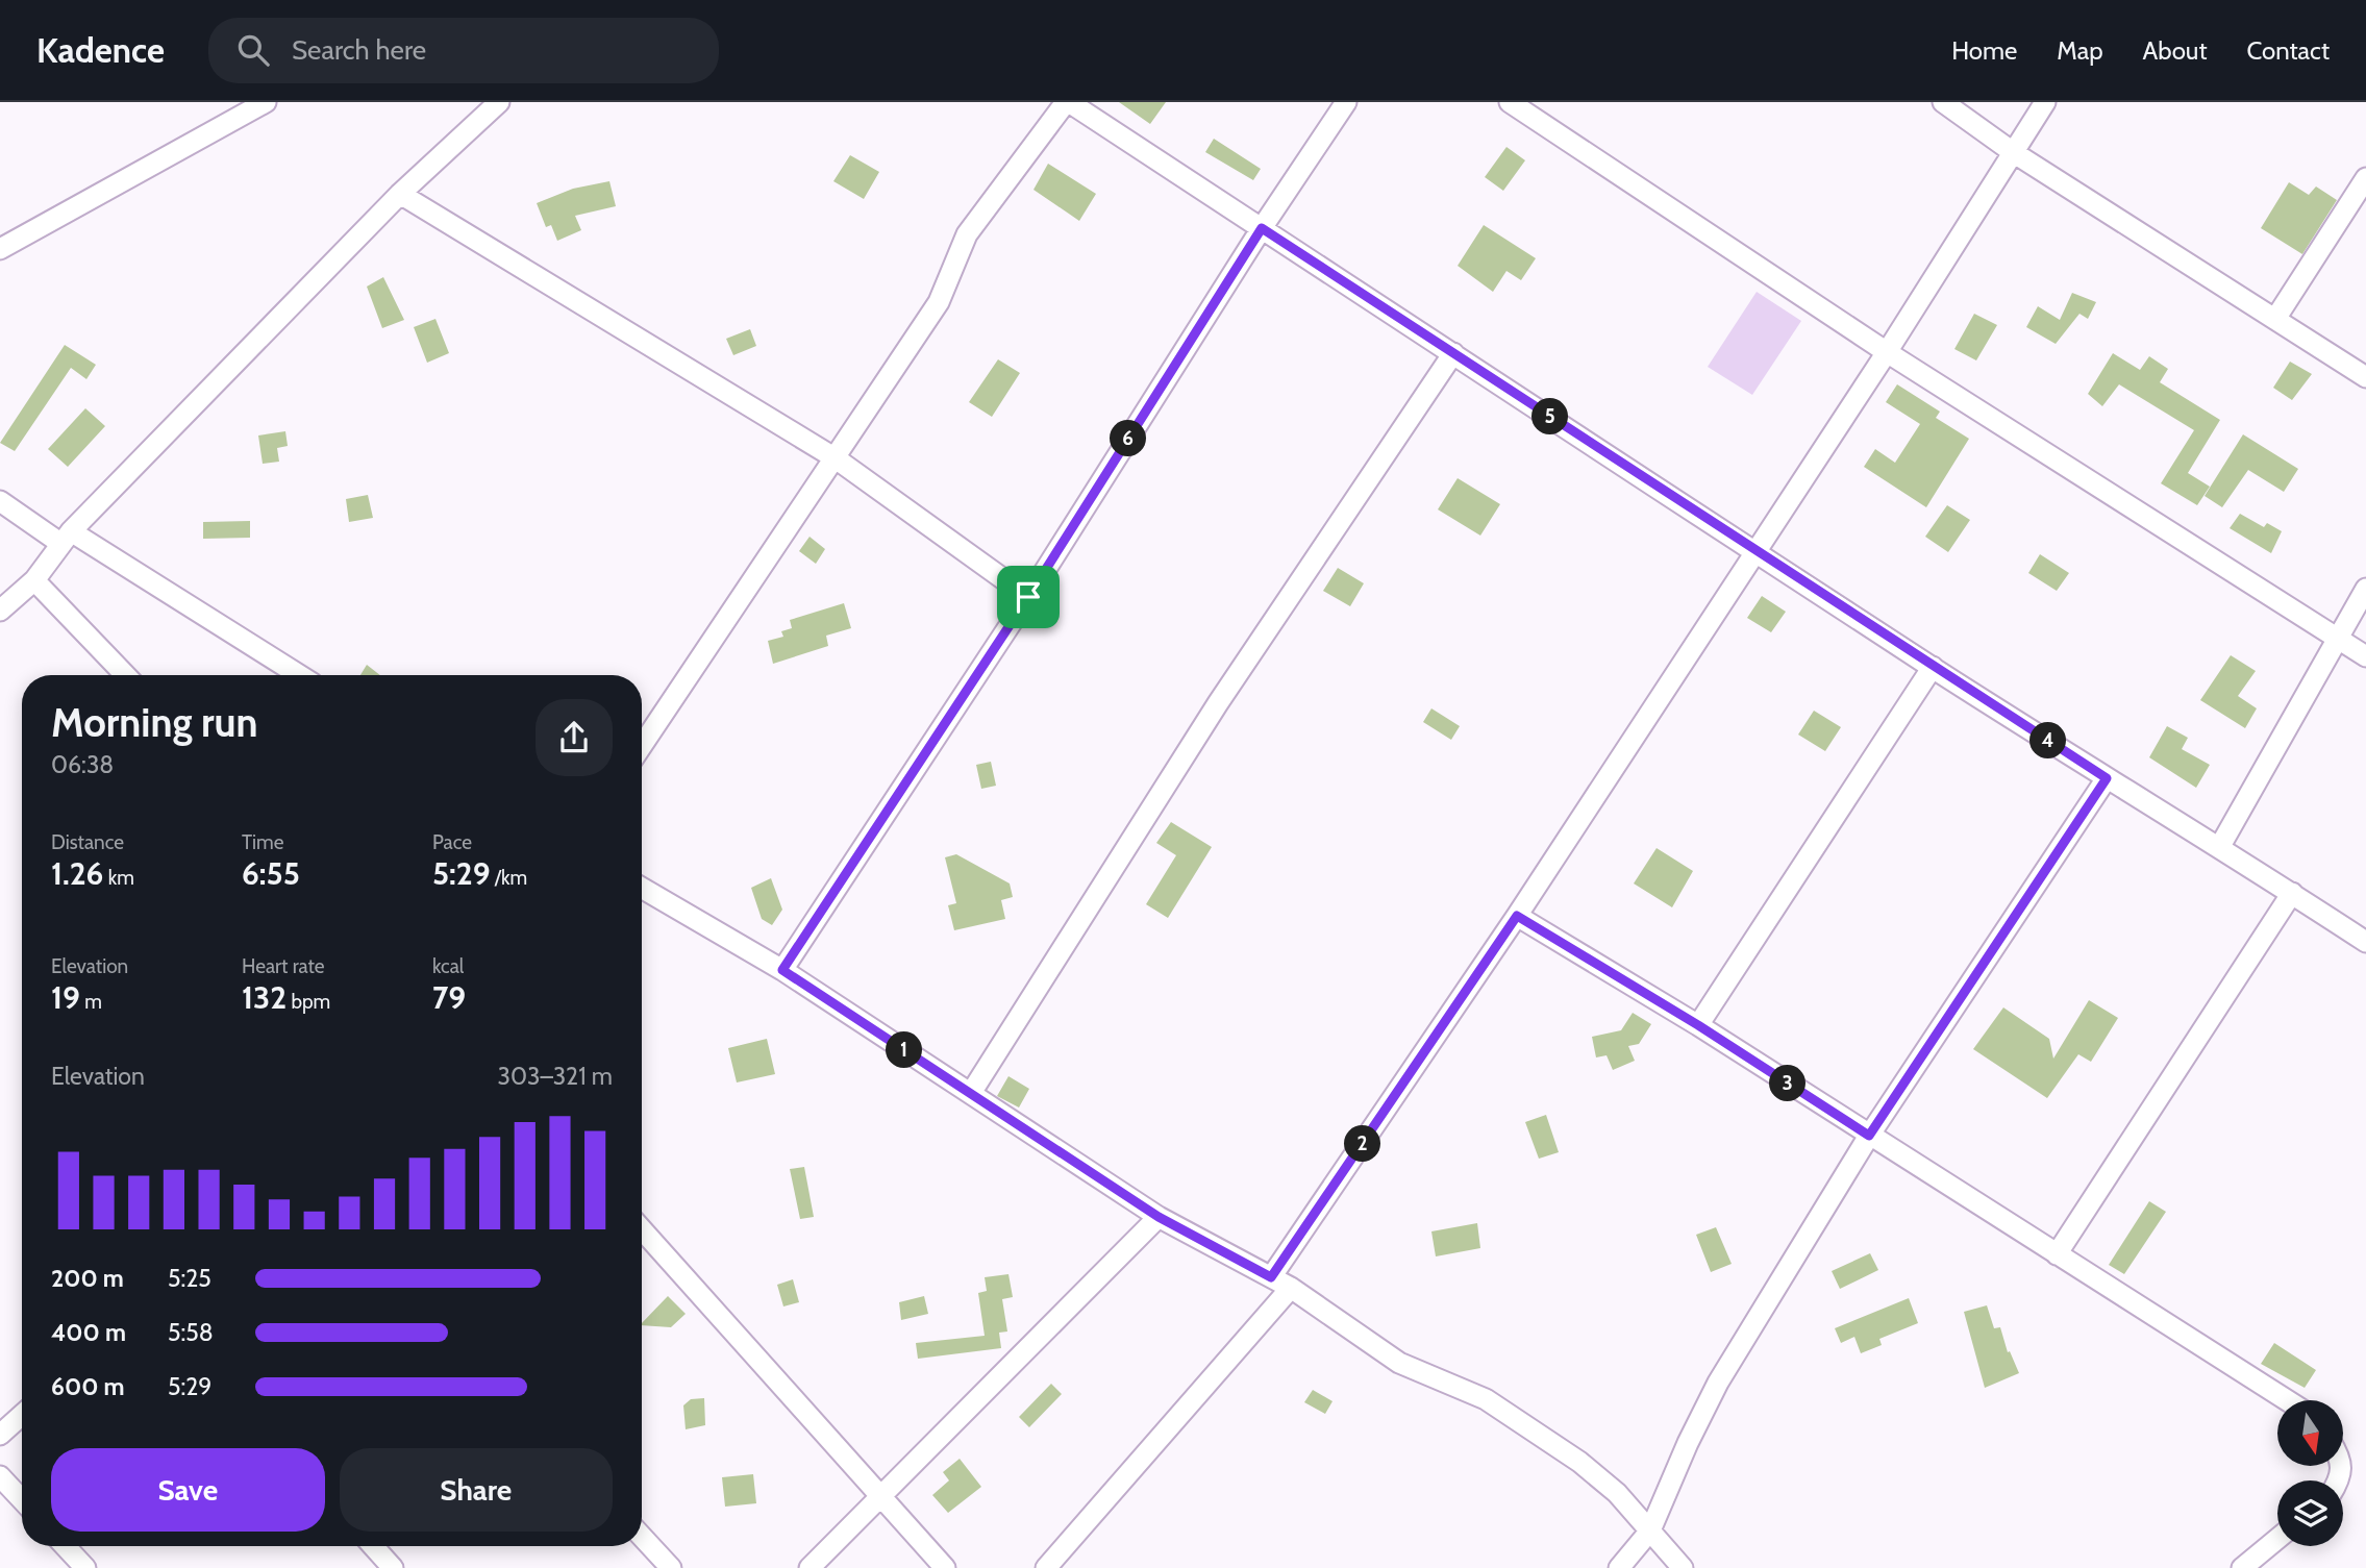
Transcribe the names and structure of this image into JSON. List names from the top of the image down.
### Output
{
  "north": "bottom",
  "page": {
    "header": "Kadence",
    "search": "Search here",
    "nav": [
      "Home",
      "Map",
      "About",
      "Contact"
    ],
    "pins": [
      "5",
      "6",
      "4",
      "1",
      "3",
      "2"
    ],
    "heading": ["Morning run", "06:38"],
    "stats": [
      ["Distance", "1.26 km"],
      ["Time", "6:55"],
      ["Pace", "5:29 /km"],
      ["Elevation", "19 m"],
      ["Heart rate", "132 bpm"],
      ["kcal", "79"]
    ],
    "chart": ["Elevation", "303–321 m"],
    "list": [
      {
        "name": "200 m",
        "note": "5:25"
      },
      {
        "name": "400 m",
        "note": "5:58"
      },
      {
        "name": "600 m",
        "note": "5:29"
      }
    ],
    "buttons": ["Save", "Share"]
  }
}
